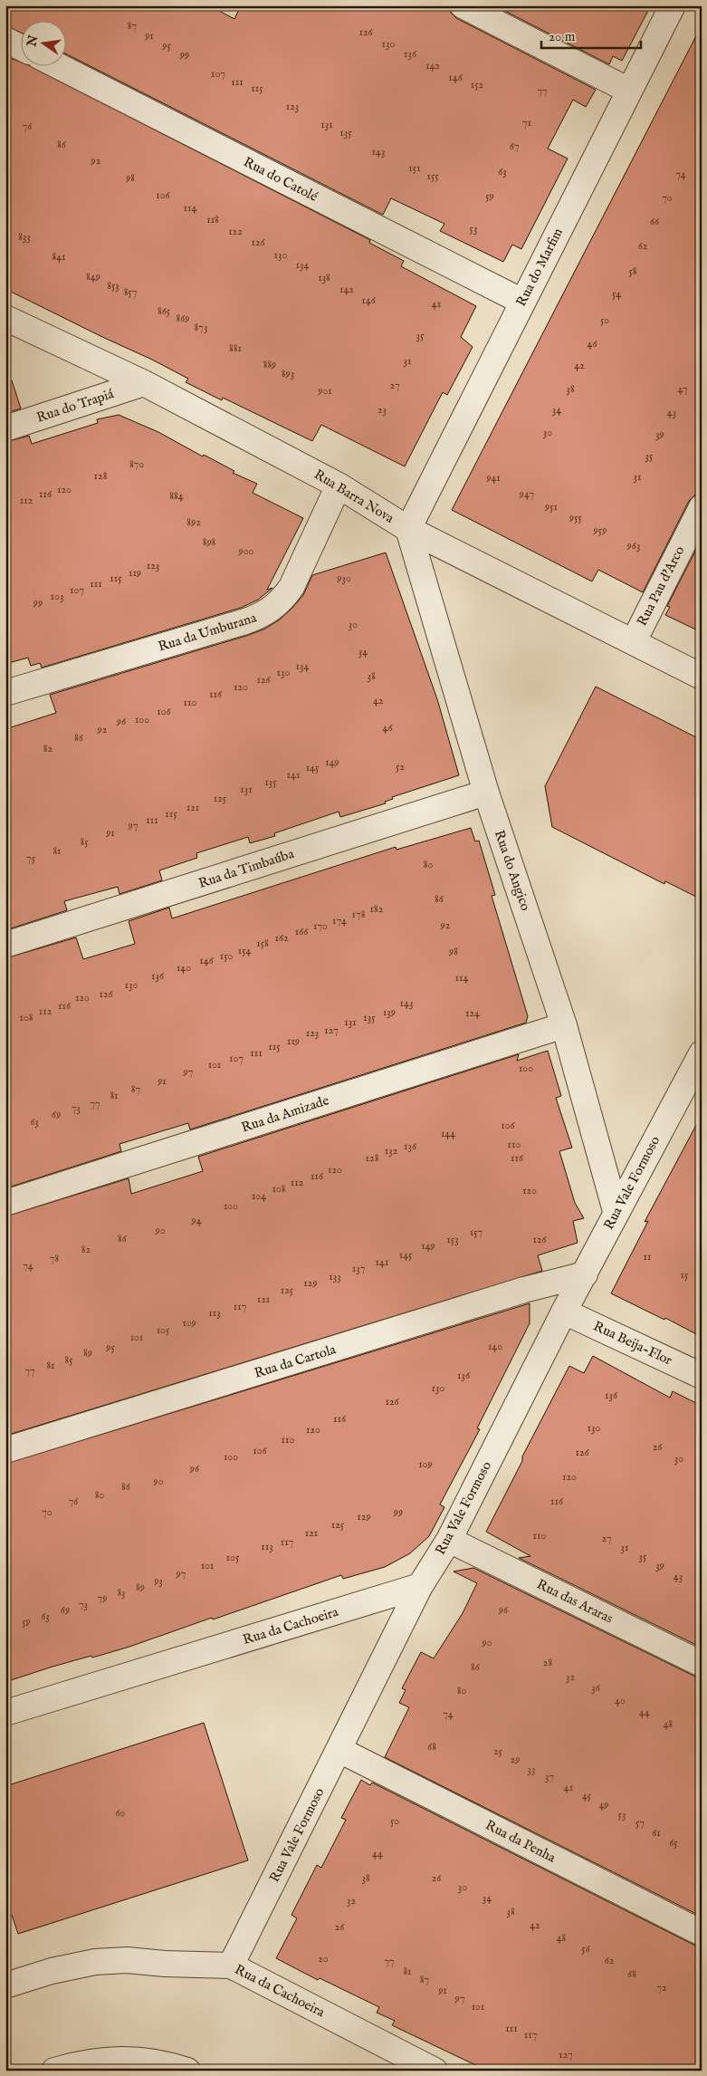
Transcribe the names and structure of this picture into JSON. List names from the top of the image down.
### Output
{
  "streets": {
    "street": [
      "Rua do Catolé",
      "Rua do Marfim",
      "Rua do Trapiá",
      "Rua Barra Nova",
      "Rua Pau d'Arco",
      "Rua da Umburana",
      "Rua da Timbaúba",
      "Rua do Angico",
      "Rua da Amizade",
      "Rua Vale Formoso",
      "Rua Beija-Flor",
      "Rua da Cartola",
      "Rua das Araras",
      "Rua da Cachoeira",
      "Rua da Penha"
    ]
  },
  "crossings": [
    ["Rua do Catolé", "Rua do Marfim"],
    ["Rua do Marfim", "Rua Barra Nova"],
    ["Rua do Marfim", "Rua do Angico"],
    ["Rua do Trapiá", "Rua Barra Nova"],
    ["Rua Barra Nova", "Rua Pau d'Arco"],
    ["Rua Barra Nova", "Rua da Umburana"],
    ["Rua Barra Nova", "Rua do Angico"],
    ["Rua da Timbaúba", "Rua do Angico"],
    ["Rua do Angico", "Rua da Amizade"],
    ["Rua do Angico", "Rua Vale Formoso"],
    ["Rua Vale Formoso", "Rua Beija-Flor"],
    ["Rua Vale Formoso", "Rua da Cartola"],
    ["Rua Vale Formoso", "Rua das Araras"],
    ["Rua Vale Formoso", "Rua da Cachoeira"],
    ["Rua Vale Formoso", "Rua da Penha"]
  ],
  "house_numbers": [
    "87",
    "126",
    "91",
    "130",
    "95",
    "136",
    "99",
    "142",
    "107",
    "146",
    "111",
    "152",
    "115",
    "77",
    "123",
    "71",
    "131",
    "76",
    "135",
    "86",
    "67",
    "143",
    "92",
    "151",
    "63",
    "74",
    "155",
    "98",
    "106",
    "59",
    "70",
    "114",
    "118",
    "66",
    "53",
    "122",
    "833",
    "126",
    "62",
    "130",
    "841",
    "134",
    "58",
    "849",
    "138",
    "853",
    "142",
    "857",
    "54",
    "146",
    "41",
    "865",
    "869",
    "50",
    "873",
    "35",
    "46",
    "881",
    "31",
    "889",
    "42",
    "893",
    "27",
    "38",
    "47",
    "901",
    "23",
    "34",
    "43",
    "30",
    "39",
    "35",
    "870",
    "128",
    "31",
    "941",
    "120",
    "116",
    "947",
    "884",
    "112",
    "951",
    "955",
    "892",
    "959",
    "898",
    "963",
    "900",
    "123",
    "119",
    "115",
    "930",
    "111",
    "107",
    "103",
    "99",
    "30",
    "34",
    "134",
    "130",
    "38",
    "126",
    "120",
    "116",
    "42",
    "110",
    "106",
    "100",
    "96",
    "46",
    "92",
    "86",
    "82",
    "149",
    "52",
    "145",
    "141",
    "135",
    "131",
    "125",
    "121",
    "115",
    "111",
    "97",
    "91",
    "85",
    "81",
    "75",
    "80",
    "86",
    "182",
    "178",
    "174",
    "92",
    "170",
    "166",
    "162",
    "158",
    "154",
    "98",
    "150",
    "146",
    "140",
    "136",
    "114",
    "130",
    "126",
    "120",
    "143",
    "116",
    "112",
    "139",
    "124",
    "108",
    "135",
    "131",
    "127",
    "123",
    "119",
    "115",
    "111",
    "107",
    "101",
    "100",
    "97",
    "91",
    "87",
    "81",
    "77",
    "73",
    "69",
    "63",
    "106",
    "144",
    "110",
    "136",
    "132",
    "128",
    "116",
    "120",
    "116",
    "112",
    "108",
    "120",
    "104",
    "100",
    "94",
    "90",
    "157",
    "86",
    "153",
    "126",
    "149",
    "82",
    "145",
    "11",
    "78",
    "141",
    "74",
    "137",
    "15",
    "133",
    "129",
    "125",
    "121",
    "117",
    "113",
    "109",
    "105",
    "101",
    "140",
    "95",
    "89",
    "85",
    "81",
    "77",
    "136",
    "130",
    "136",
    "126",
    "116",
    "130",
    "120",
    "110",
    "26",
    "106",
    "126",
    "100",
    "30",
    "109",
    "96",
    "120",
    "90",
    "86",
    "80",
    "76",
    "116",
    "70",
    "99",
    "129",
    "125",
    "121",
    "110",
    "27",
    "117",
    "113",
    "31",
    "35",
    "105",
    "101",
    "39",
    "97",
    "43",
    "93",
    "89",
    "83",
    "79",
    "73",
    "69",
    "96",
    "63",
    "59",
    "90",
    "28",
    "86",
    "32",
    "36",
    "80",
    "40",
    "44",
    "74",
    "48",
    "68",
    "25",
    "29",
    "33",
    "37",
    "41",
    "45",
    "49",
    "60",
    "53",
    "50",
    "57",
    "61",
    "65",
    "44",
    "38",
    "26",
    "30",
    "34",
    "32",
    "38",
    "42",
    "26",
    "48",
    "56",
    "20",
    "62",
    "77",
    "81",
    "68",
    "87",
    "72",
    "91",
    "97",
    "101",
    "111",
    "117",
    "127"
  ],
  "scale_bar": "20 m",
  "north": "left"
}
